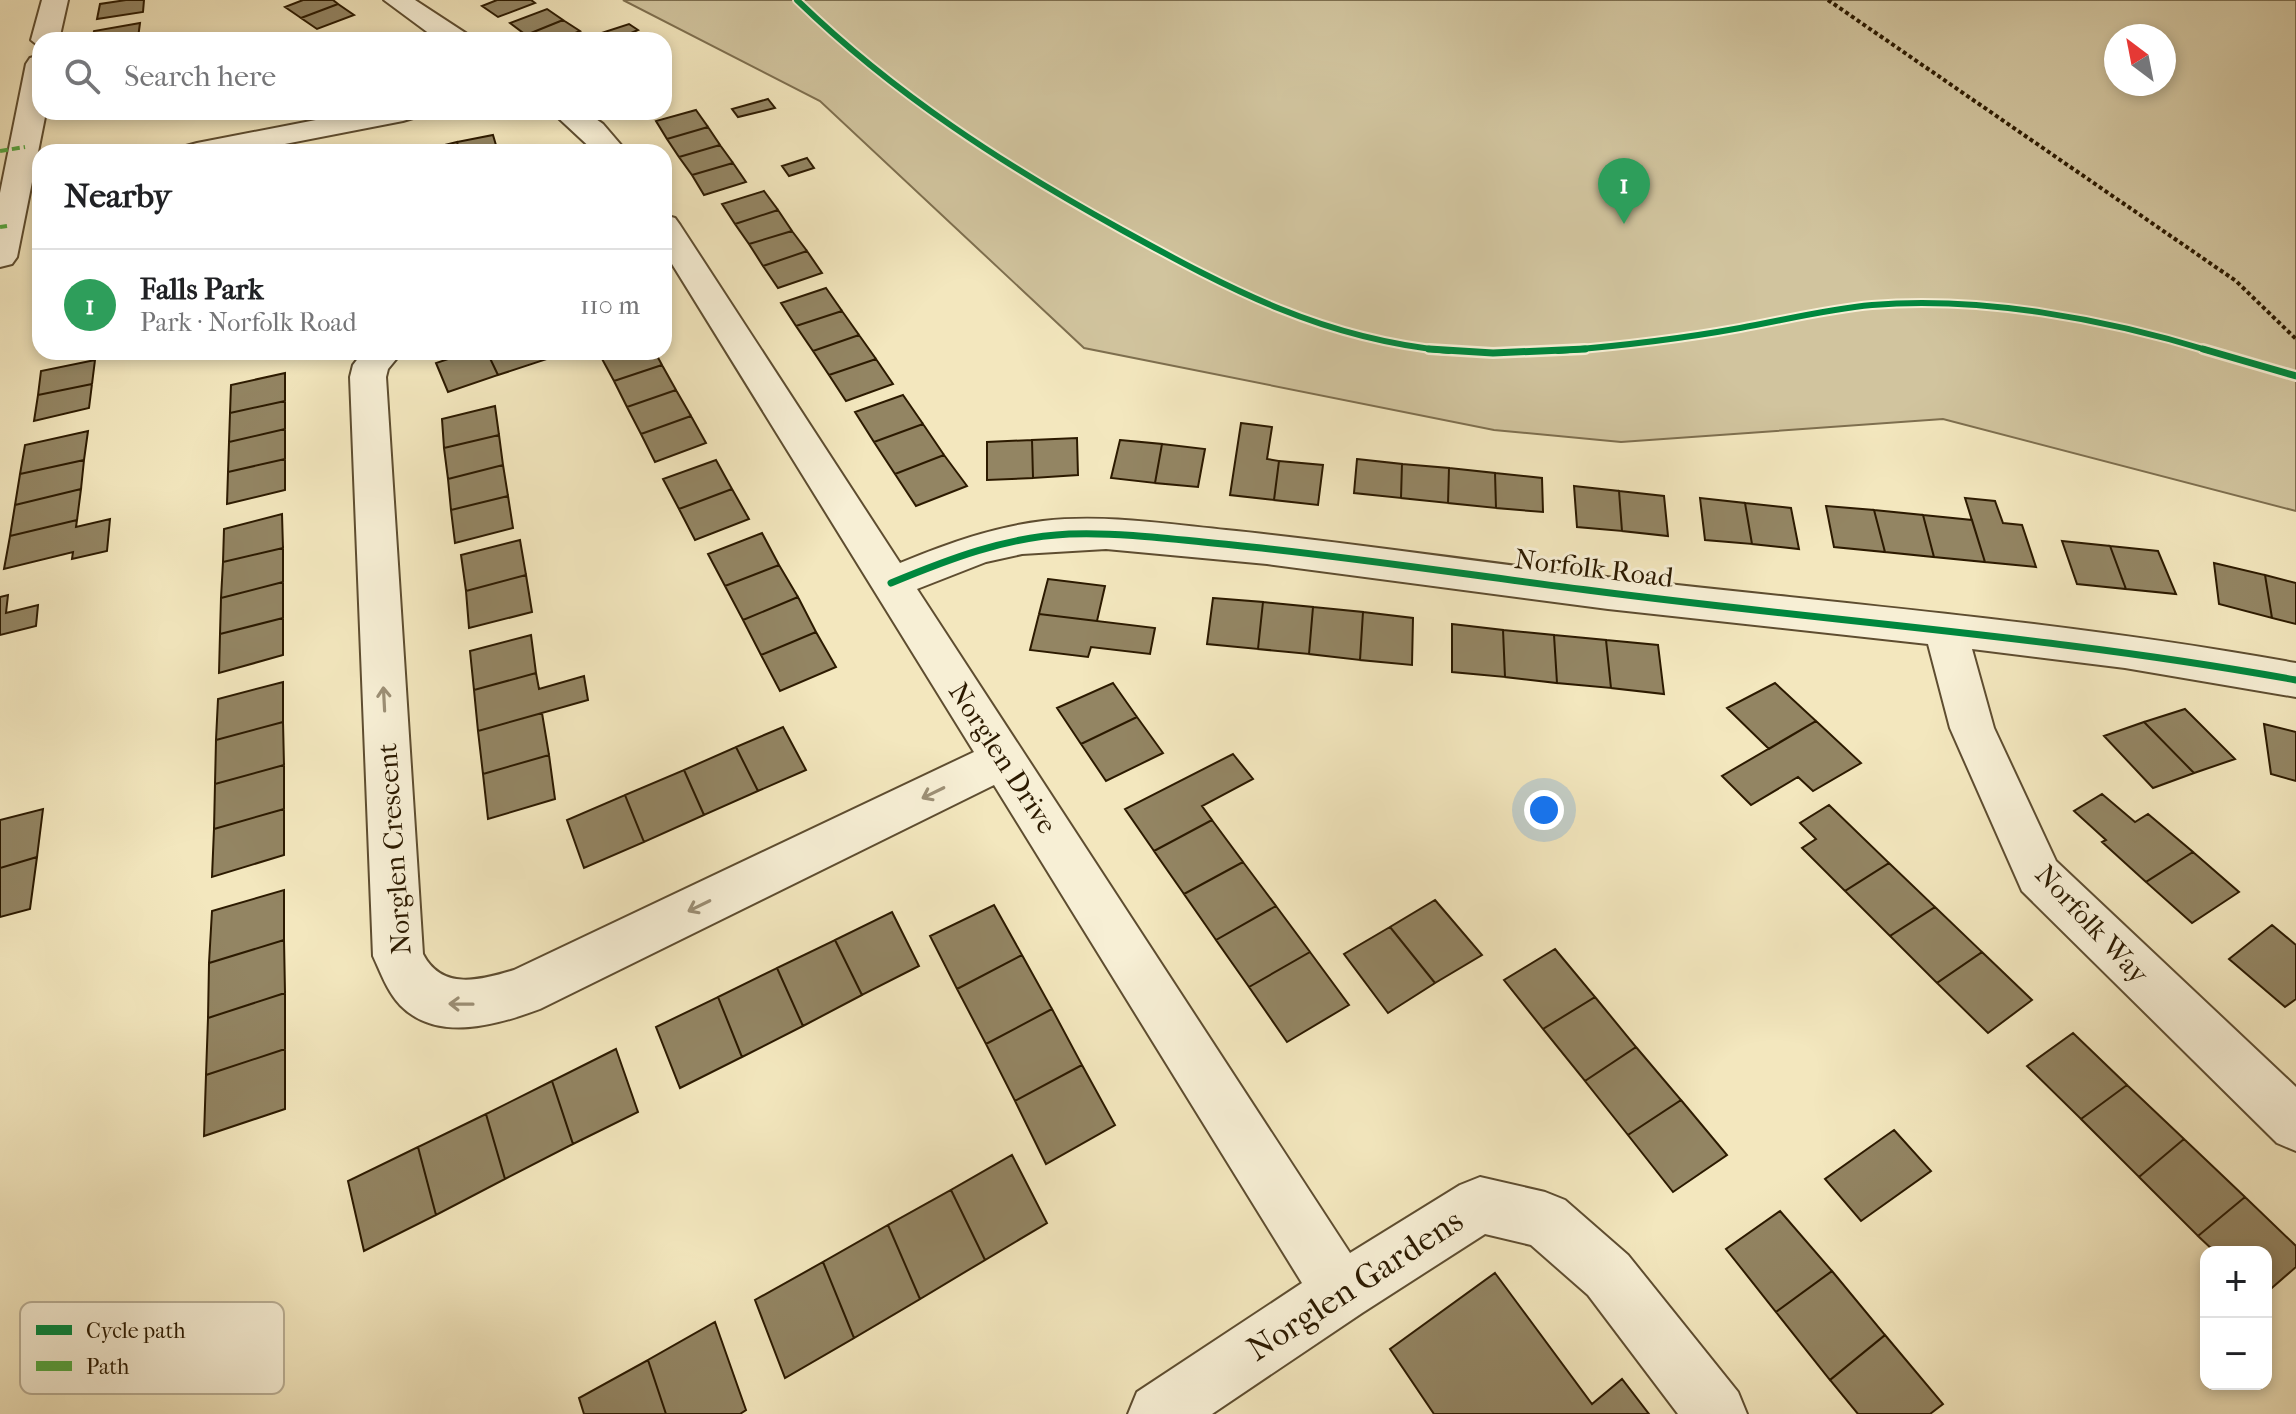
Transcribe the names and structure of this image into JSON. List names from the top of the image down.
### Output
{
  "streets": {
    "street": [
      "Norfolk Road",
      "Norglen Drive",
      "Norglen Crescent",
      "Norfolk Way",
      "Norglen Gardens"
    ]
  },
  "crossings": [
    ["Norfolk Road", "Norglen Drive"],
    ["Norfolk Road", "Norfolk Way"],
    ["Norglen Drive", "Norglen Crescent"],
    ["Norglen Drive", "Norglen Gardens"]
  ],
  "legend": ["Cycle path", "Path"],
  "north": "top left",
  "page": {
    "search": "Search here",
    "heading": "Nearby",
    "pins": "1",
    "list": [
      {
        "mark": "1",
        "name": "Falls Park",
        "note": "Park · Norfolk Road",
        "value": "110 m"
      }
    ],
    "map_buttons": ["+", "−"]
  }
}
